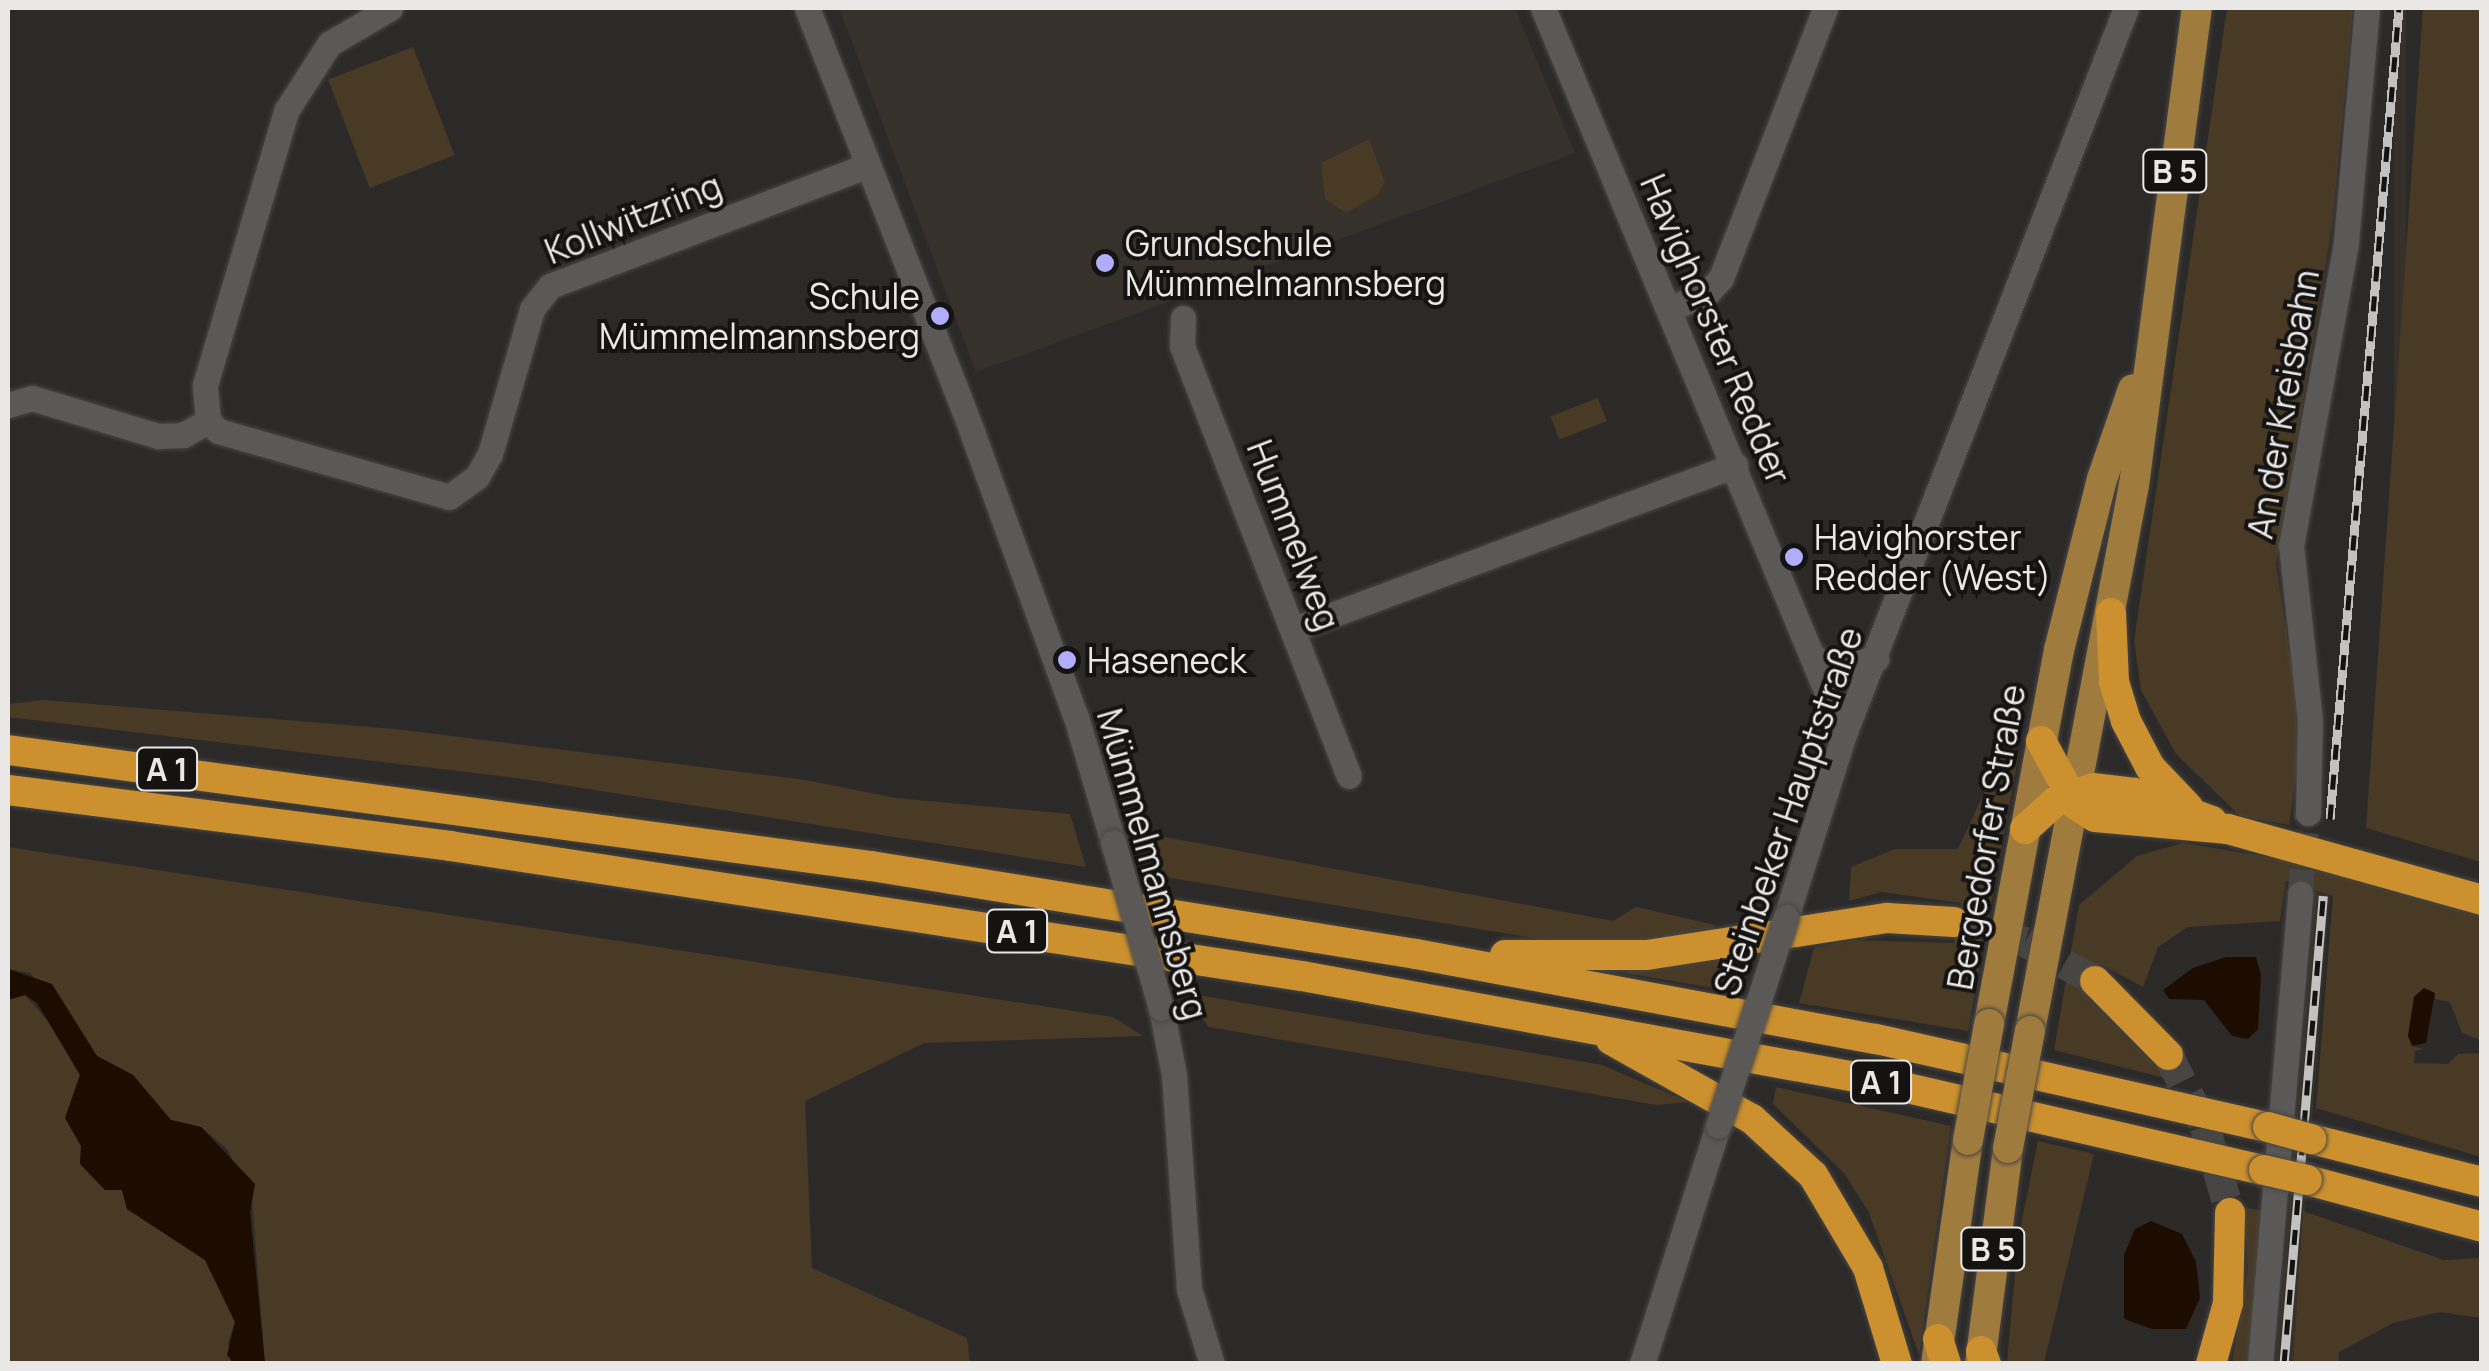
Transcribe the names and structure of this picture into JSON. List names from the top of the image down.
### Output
{
  "streets": {
    "highway": ["A 1"],
    "main road": ["B 5", "Bergedorfer Straße"],
    "street": [
      "Kollwitzring",
      "Havighorster Redder",
      "An der Kreisbahn",
      "Hummelweg",
      "Steinbeker Hauptstraße",
      "Mümmelmannsberg"
    ]
  },
  "crossings": [
    ["Kollwitzring", "Mümmelmannsberg"],
    ["Havighorster Redder", "Steinbeker Hauptstraße"]
  ],
  "places": [
    "Grundschule Mümmelmannsberg",
    "Schule Mümmelmannsberg",
    "Havighorster Redder (West)",
    "Haseneck"
  ]
}
